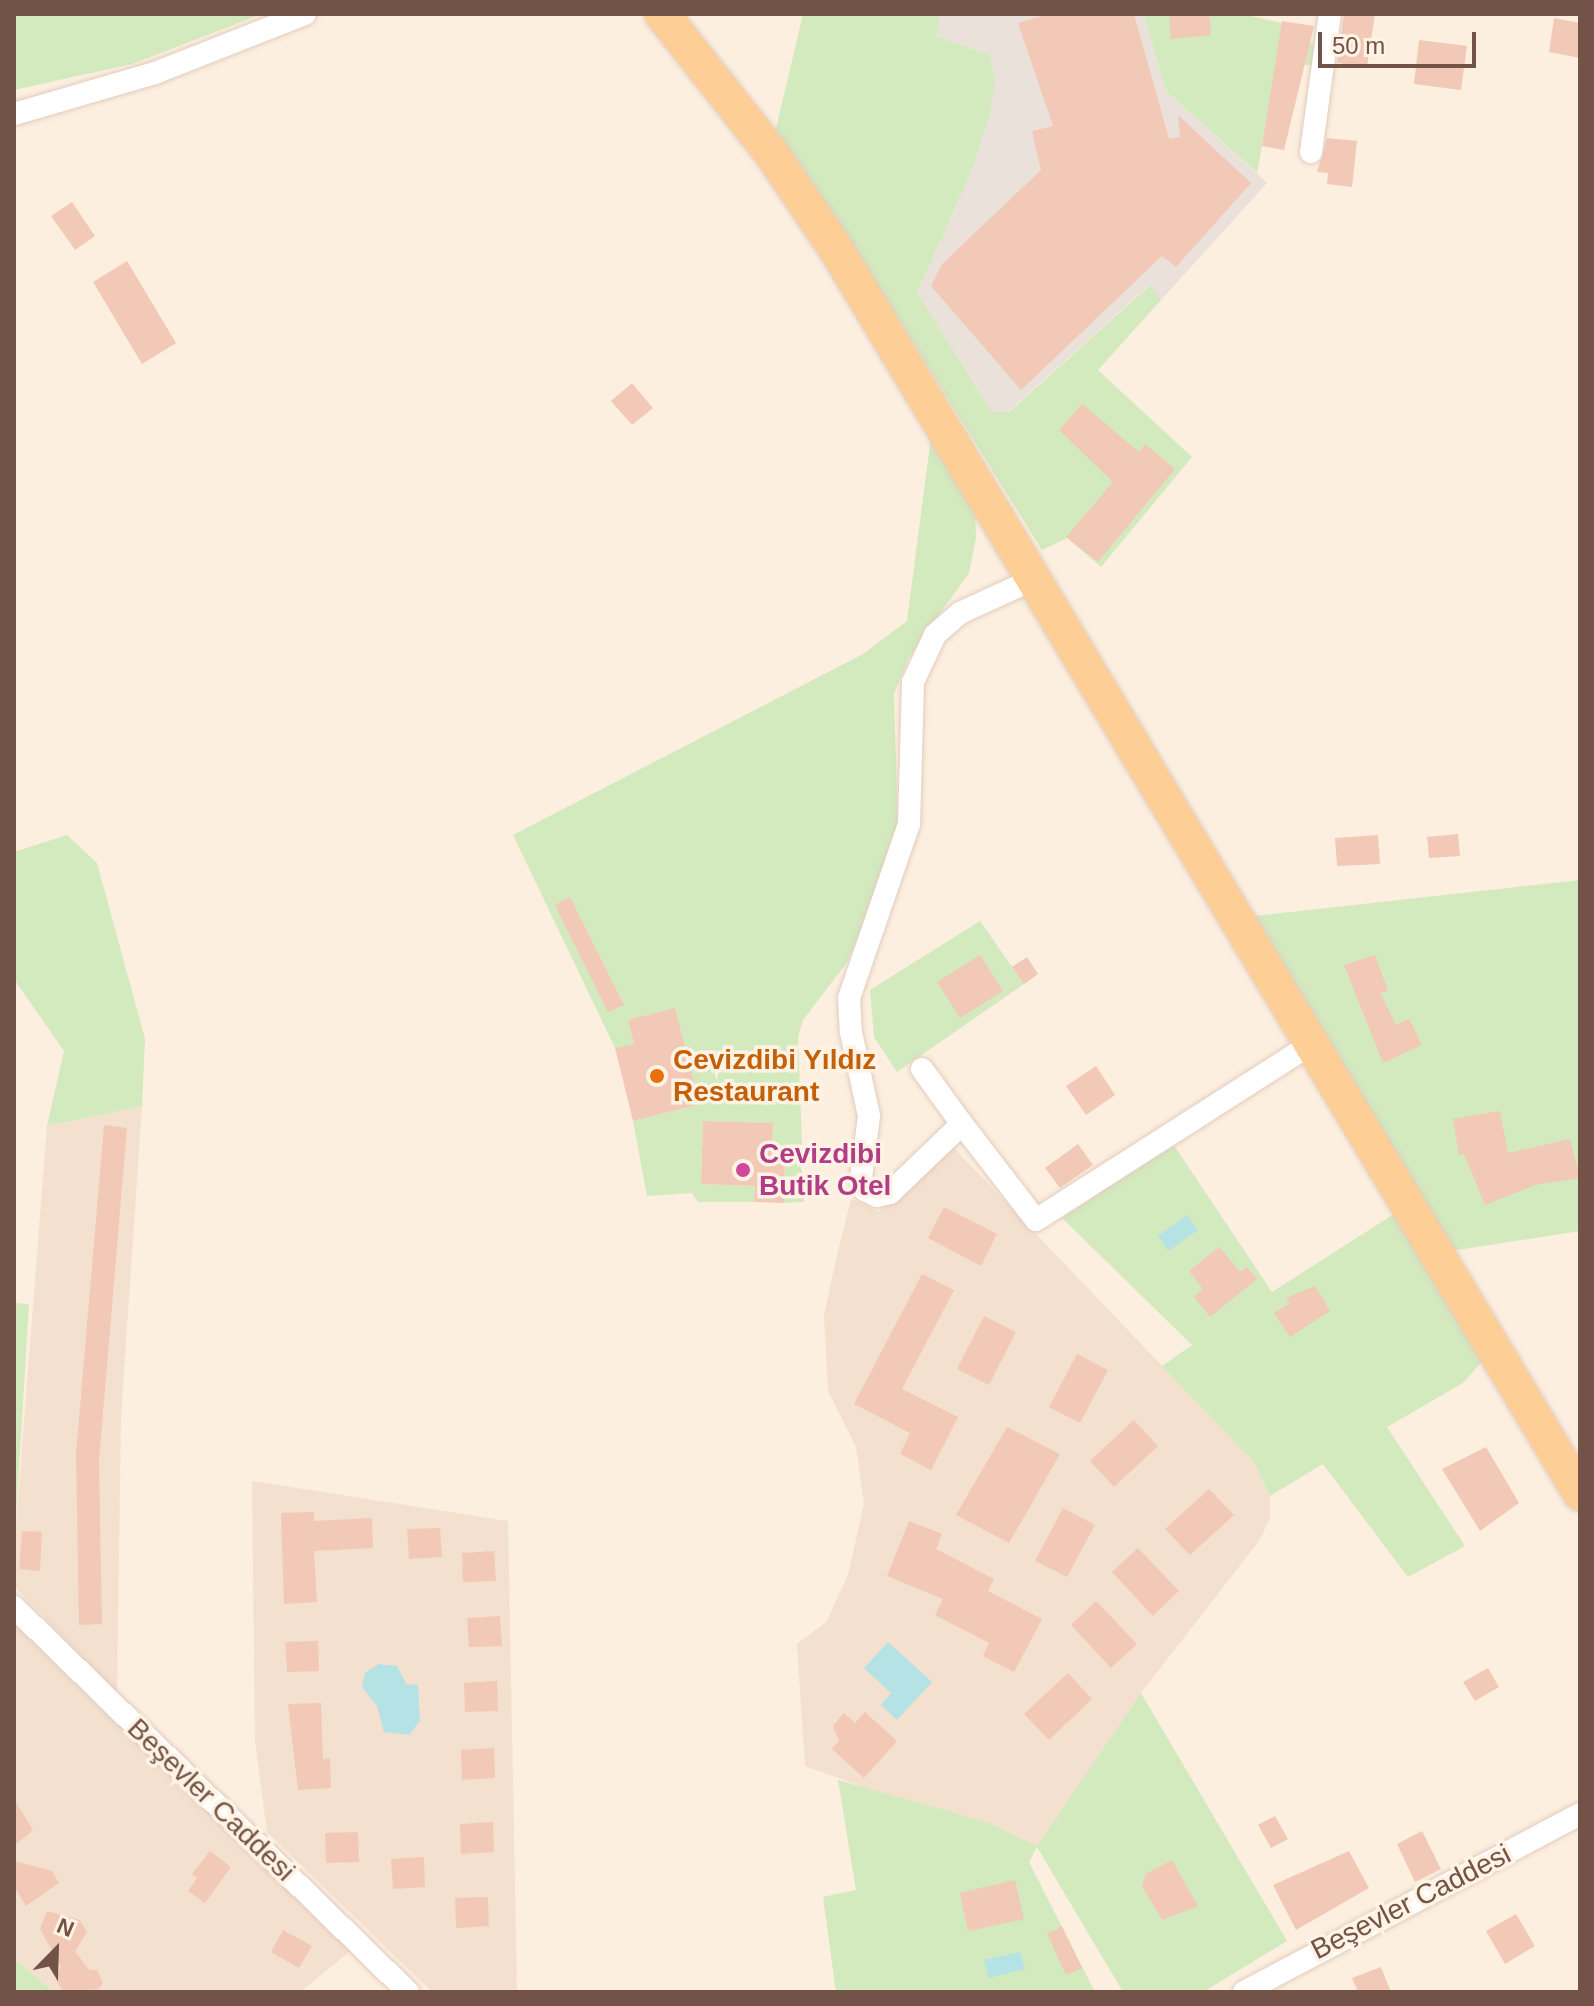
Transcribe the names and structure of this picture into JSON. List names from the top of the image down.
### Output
{
  "streets": {
    "street": ["Beşevler Caddesi"]
  },
  "places": ["Cevizdibi Yıldız Restaurant", "Cevizdibi Butik Otel"],
  "scale_bar": "50 m",
  "north": "top right"
}
